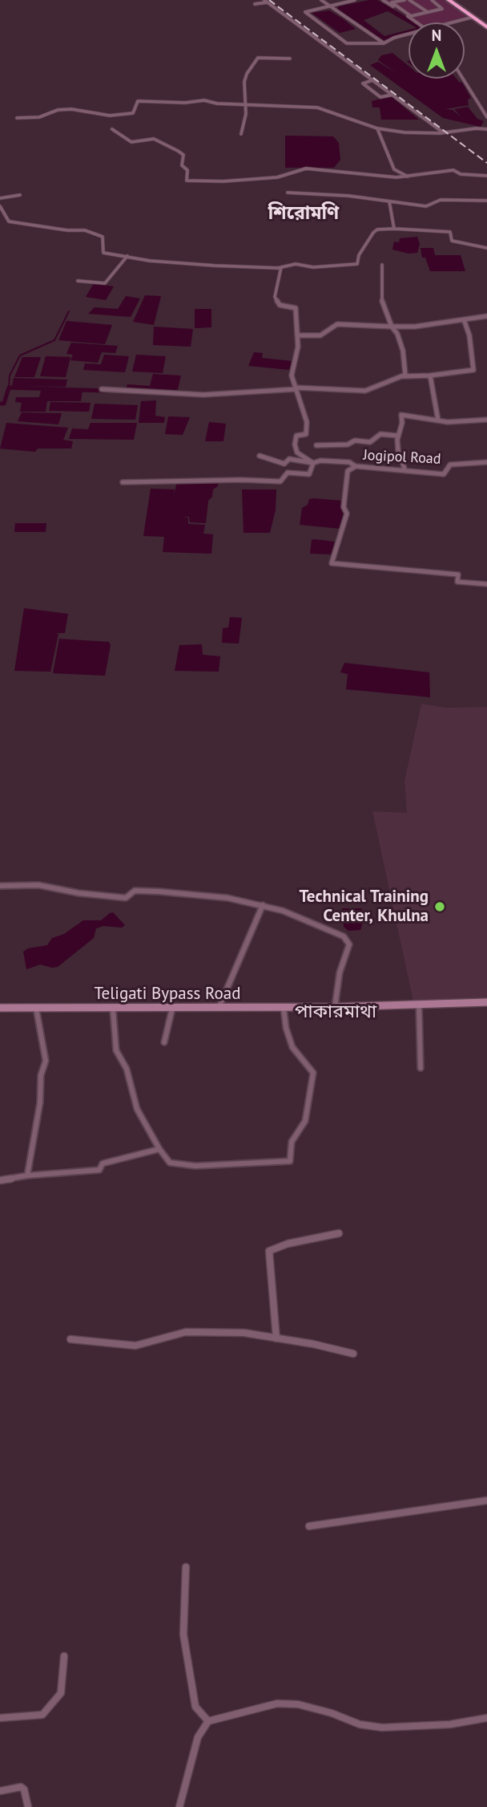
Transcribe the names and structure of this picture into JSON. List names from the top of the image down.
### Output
{
  "streets": {
    "main road": ["Teligati Bypass Road"],
    "street": ["Jogipol Road"]
  },
  "districts": ["শিরোমণি", "পাকারমাথা"],
  "places": ["Technical Training Center, Khulna"],
  "north": "top"
}
